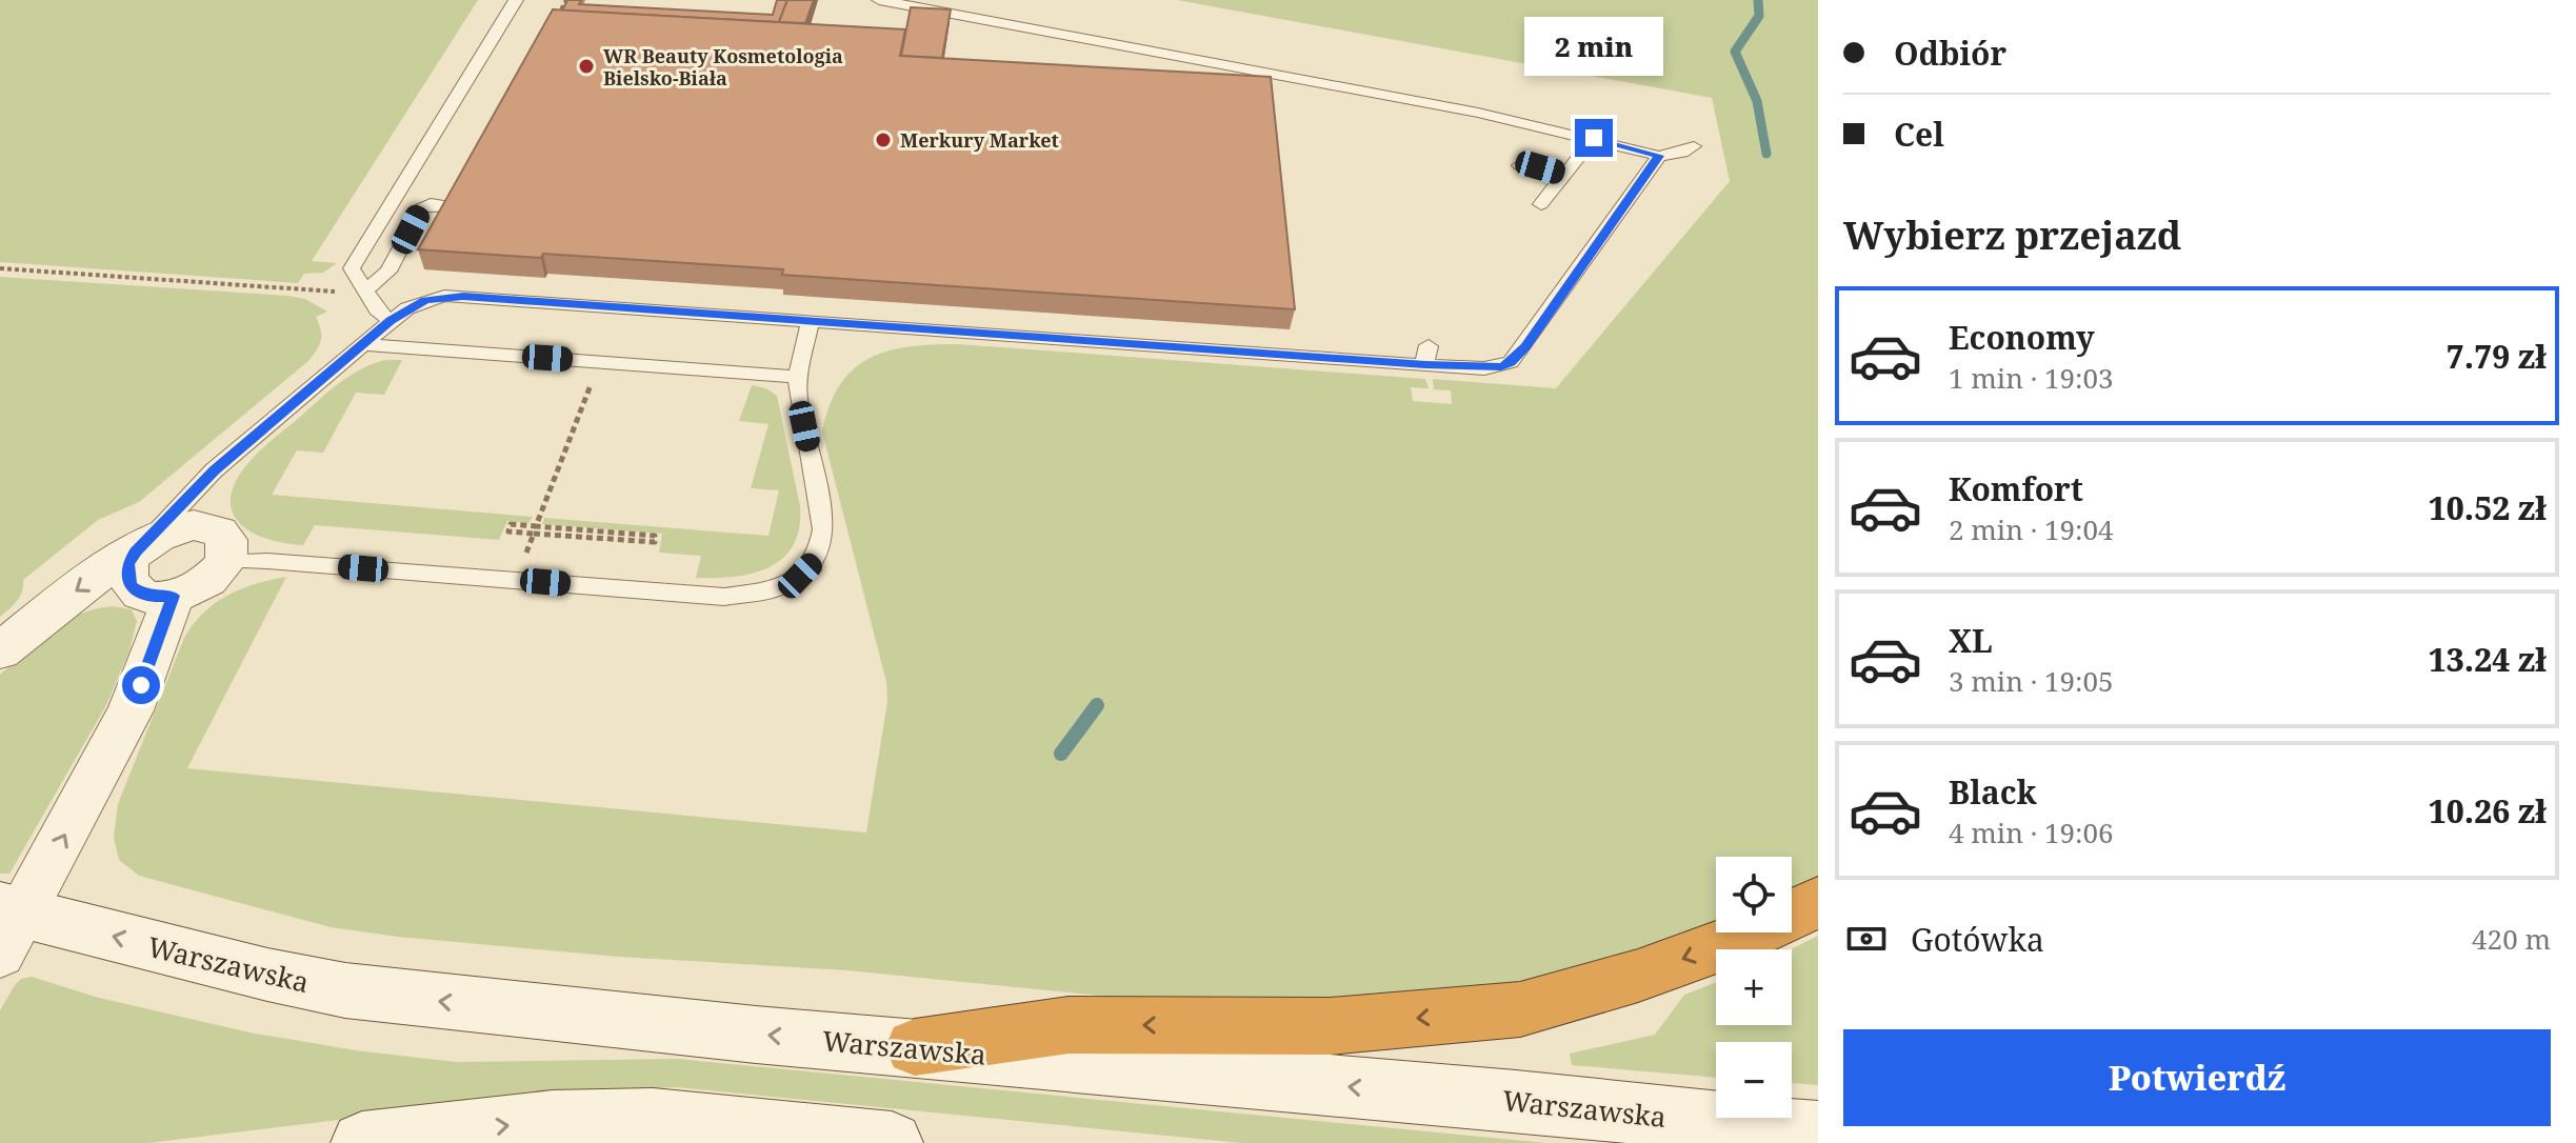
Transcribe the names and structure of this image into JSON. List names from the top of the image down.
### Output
{
  "streets": {
    "main road": ["Warszawska"]
  },
  "one_way": ["Warszawska"],
  "places": ["WR Beauty Kosmetologia Bielsko-Biała", "Merkury Market"],
  "page": {
    "banner": ["Odbiór", "Cel"],
    "bubble": "2 min",
    "heading": "Wybierz przejazd",
    "list": [
      {
        "name": "Economy",
        "note": "1 min · 19:03",
        "value": "7.79 zł"
      },
      {
        "name": "Komfort",
        "note": "2 min · 19:04",
        "value": "10.52 zł"
      },
      {
        "name": "XL",
        "note": "3 min · 19:05",
        "value": "13.24 zł"
      },
      {
        "name": "Black",
        "note": "4 min · 19:06",
        "value": "10.26 zł"
      }
    ],
    "map_buttons": ["+", "−"],
    "pay": ["Gotówka", "420 m"],
    "buttons": "Potwierdź"
  }
}
